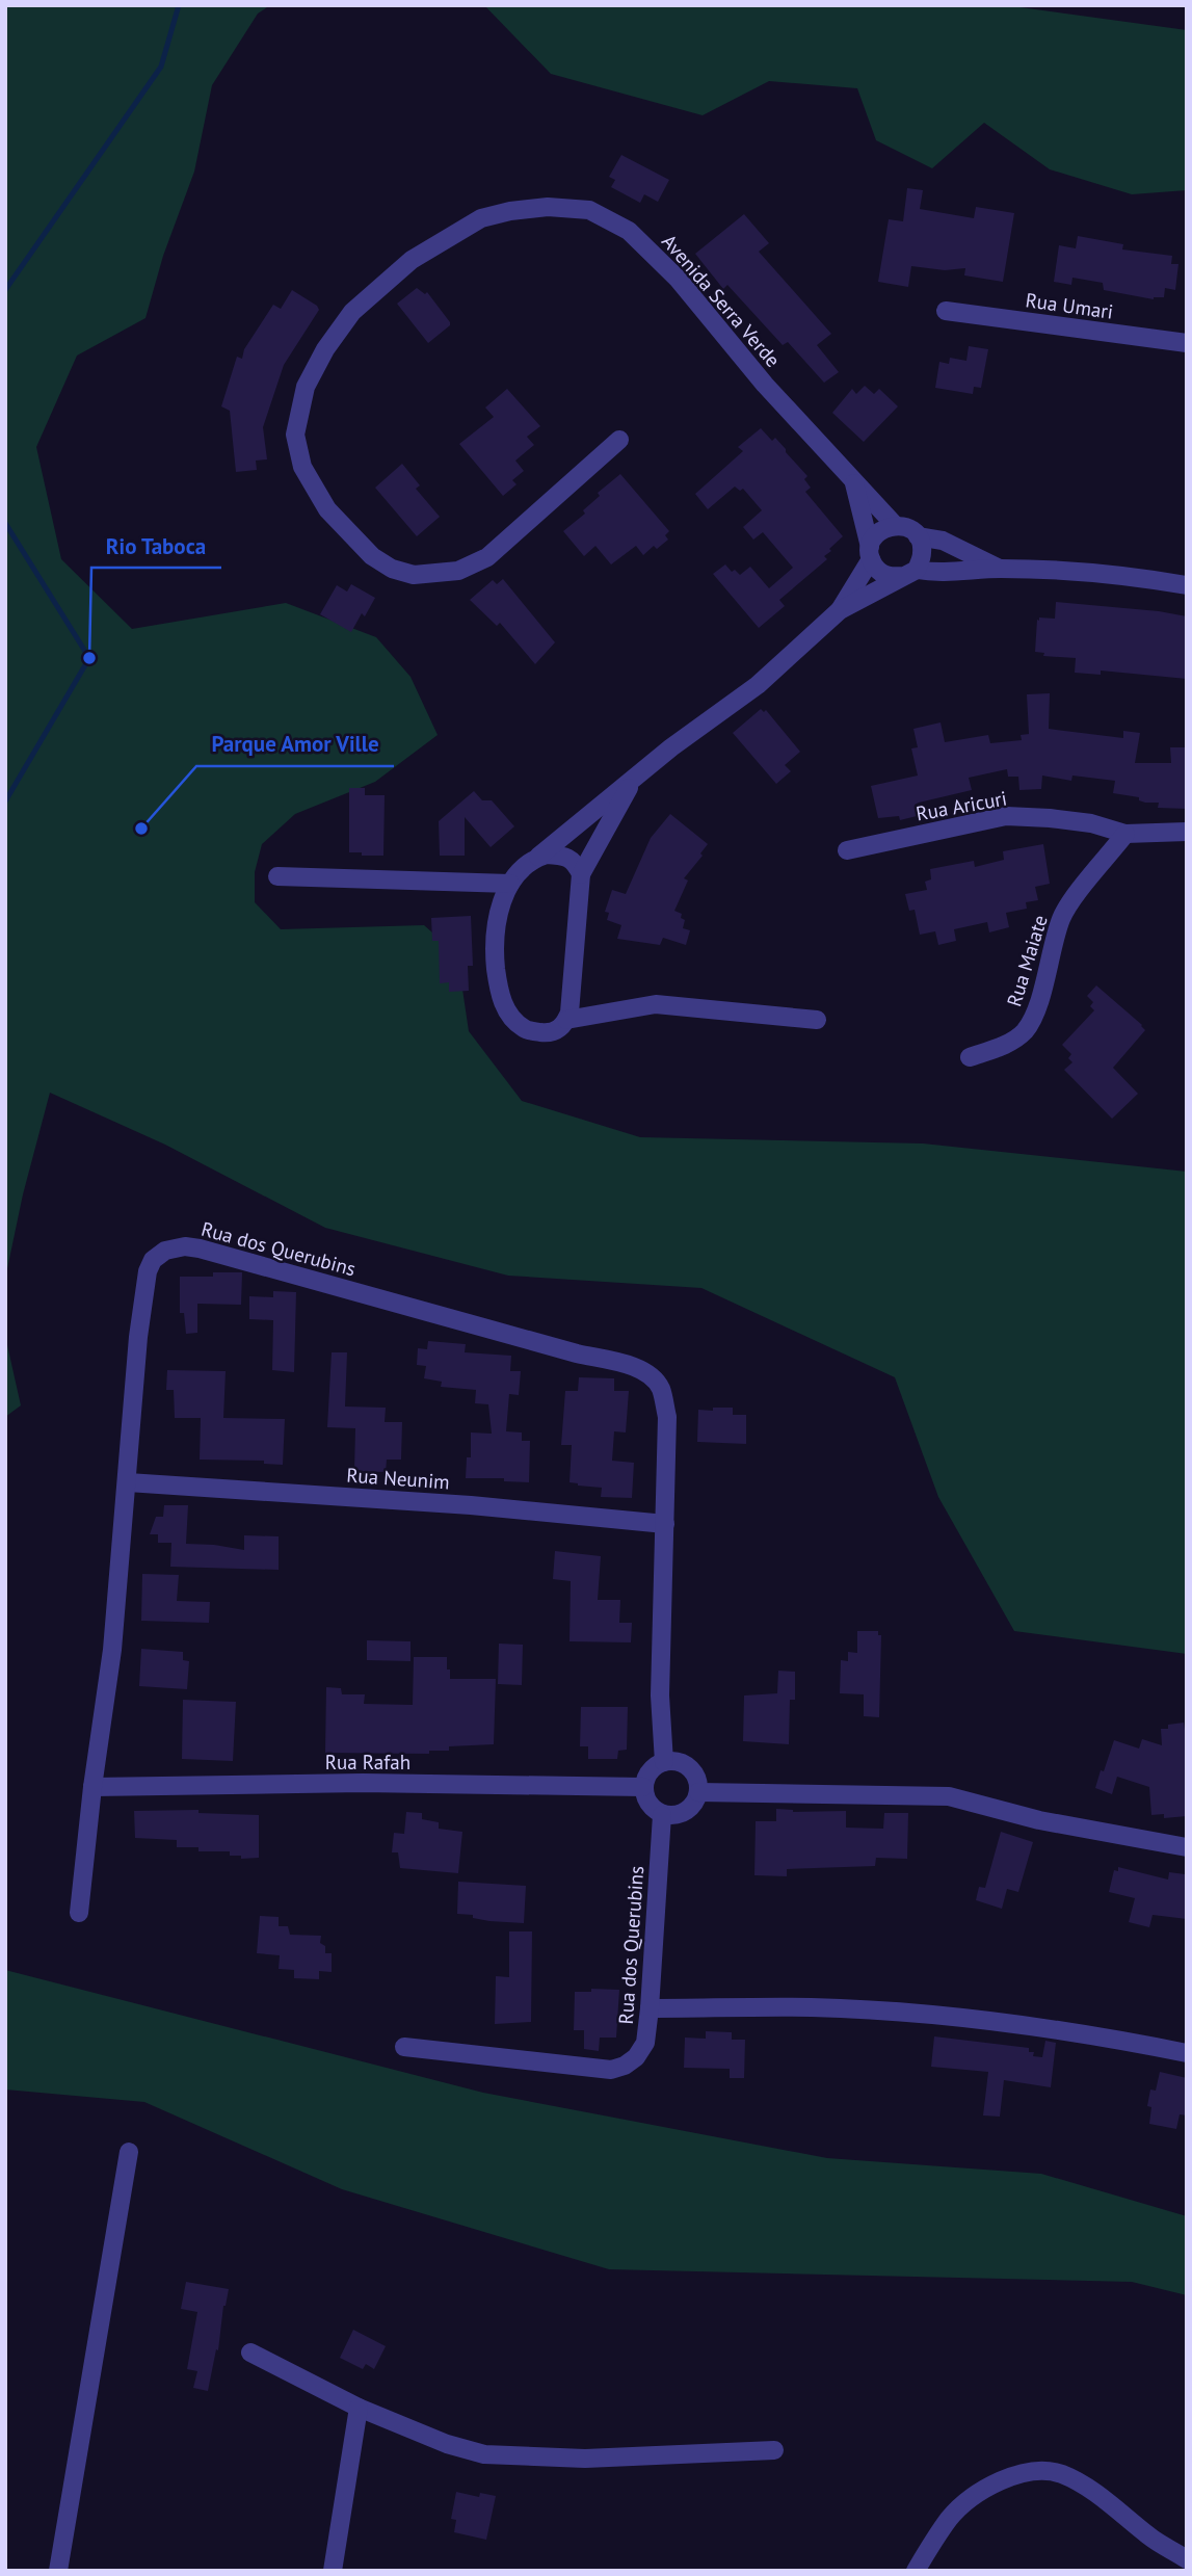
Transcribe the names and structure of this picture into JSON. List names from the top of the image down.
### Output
{
  "streets": {
    "street": [
      "Avenida Serra Verde",
      "Rua Umari",
      "Rua Aricuri",
      "Rua Maiate",
      "Rua dos Querubins",
      "Rua Neunim",
      "Rua Rafah"
    ]
  },
  "crossings": [
    ["Rua Aricuri", "Rua Maiate"],
    ["Rua dos Querubins", "Rua Neunim"],
    ["Rua dos Querubins", "Rua Rafah"]
  ],
  "places": ["Rio Taboca", "Parque Amor Ville"]
}
